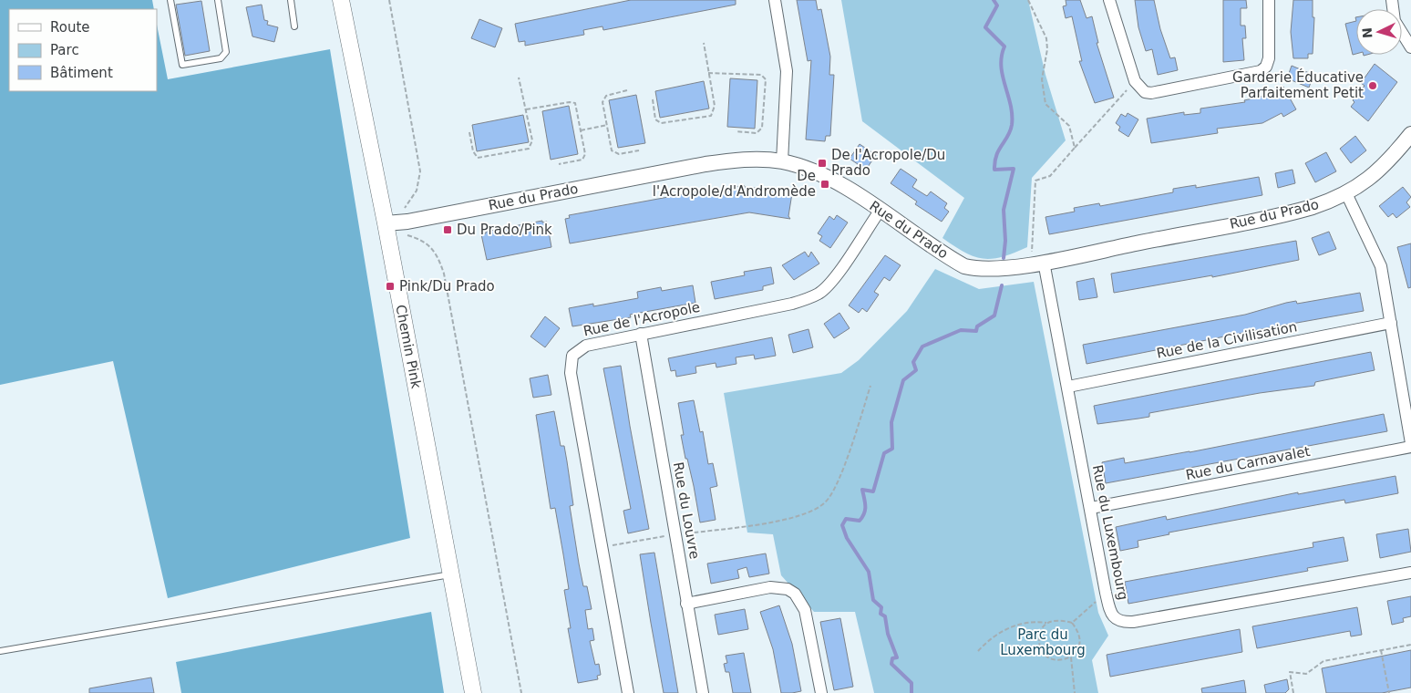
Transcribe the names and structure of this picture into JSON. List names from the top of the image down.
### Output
{
  "streets": {
    "main road": ["Chemin Pink"],
    "street": [
      "Rue du Prado",
      "Rue de l'Acropole",
      "Rue de la Civilisation",
      "Rue du Carnavalet",
      "Rue du Louvre",
      "Rue du Luxembourg"
    ]
  },
  "crossings": [
    ["Rue du Prado", "Rue de l'Acropole"],
    ["Rue du Prado", "Chemin Pink"],
    ["Rue du Prado", "Rue du Luxembourg"],
    ["Rue de l'Acropole", "Rue du Louvre"],
    ["Rue de la Civilisation", "Rue du Luxembourg"],
    ["Rue du Carnavalet", "Rue du Luxembourg"]
  ],
  "parks": ["Parc du Luxembourg"],
  "places": {
    "other": ["Garderie Éducative Parfaitement Petit"],
    "transit": [
      "De l'Acropole/Du Prado",
      "De l'Acropole/d'Andromède",
      "Du Prado/Pink",
      "Pink/Du Prado"
    ]
  },
  "legend": ["Route", "Parc", "Bâtiment"],
  "north": "left"
}
